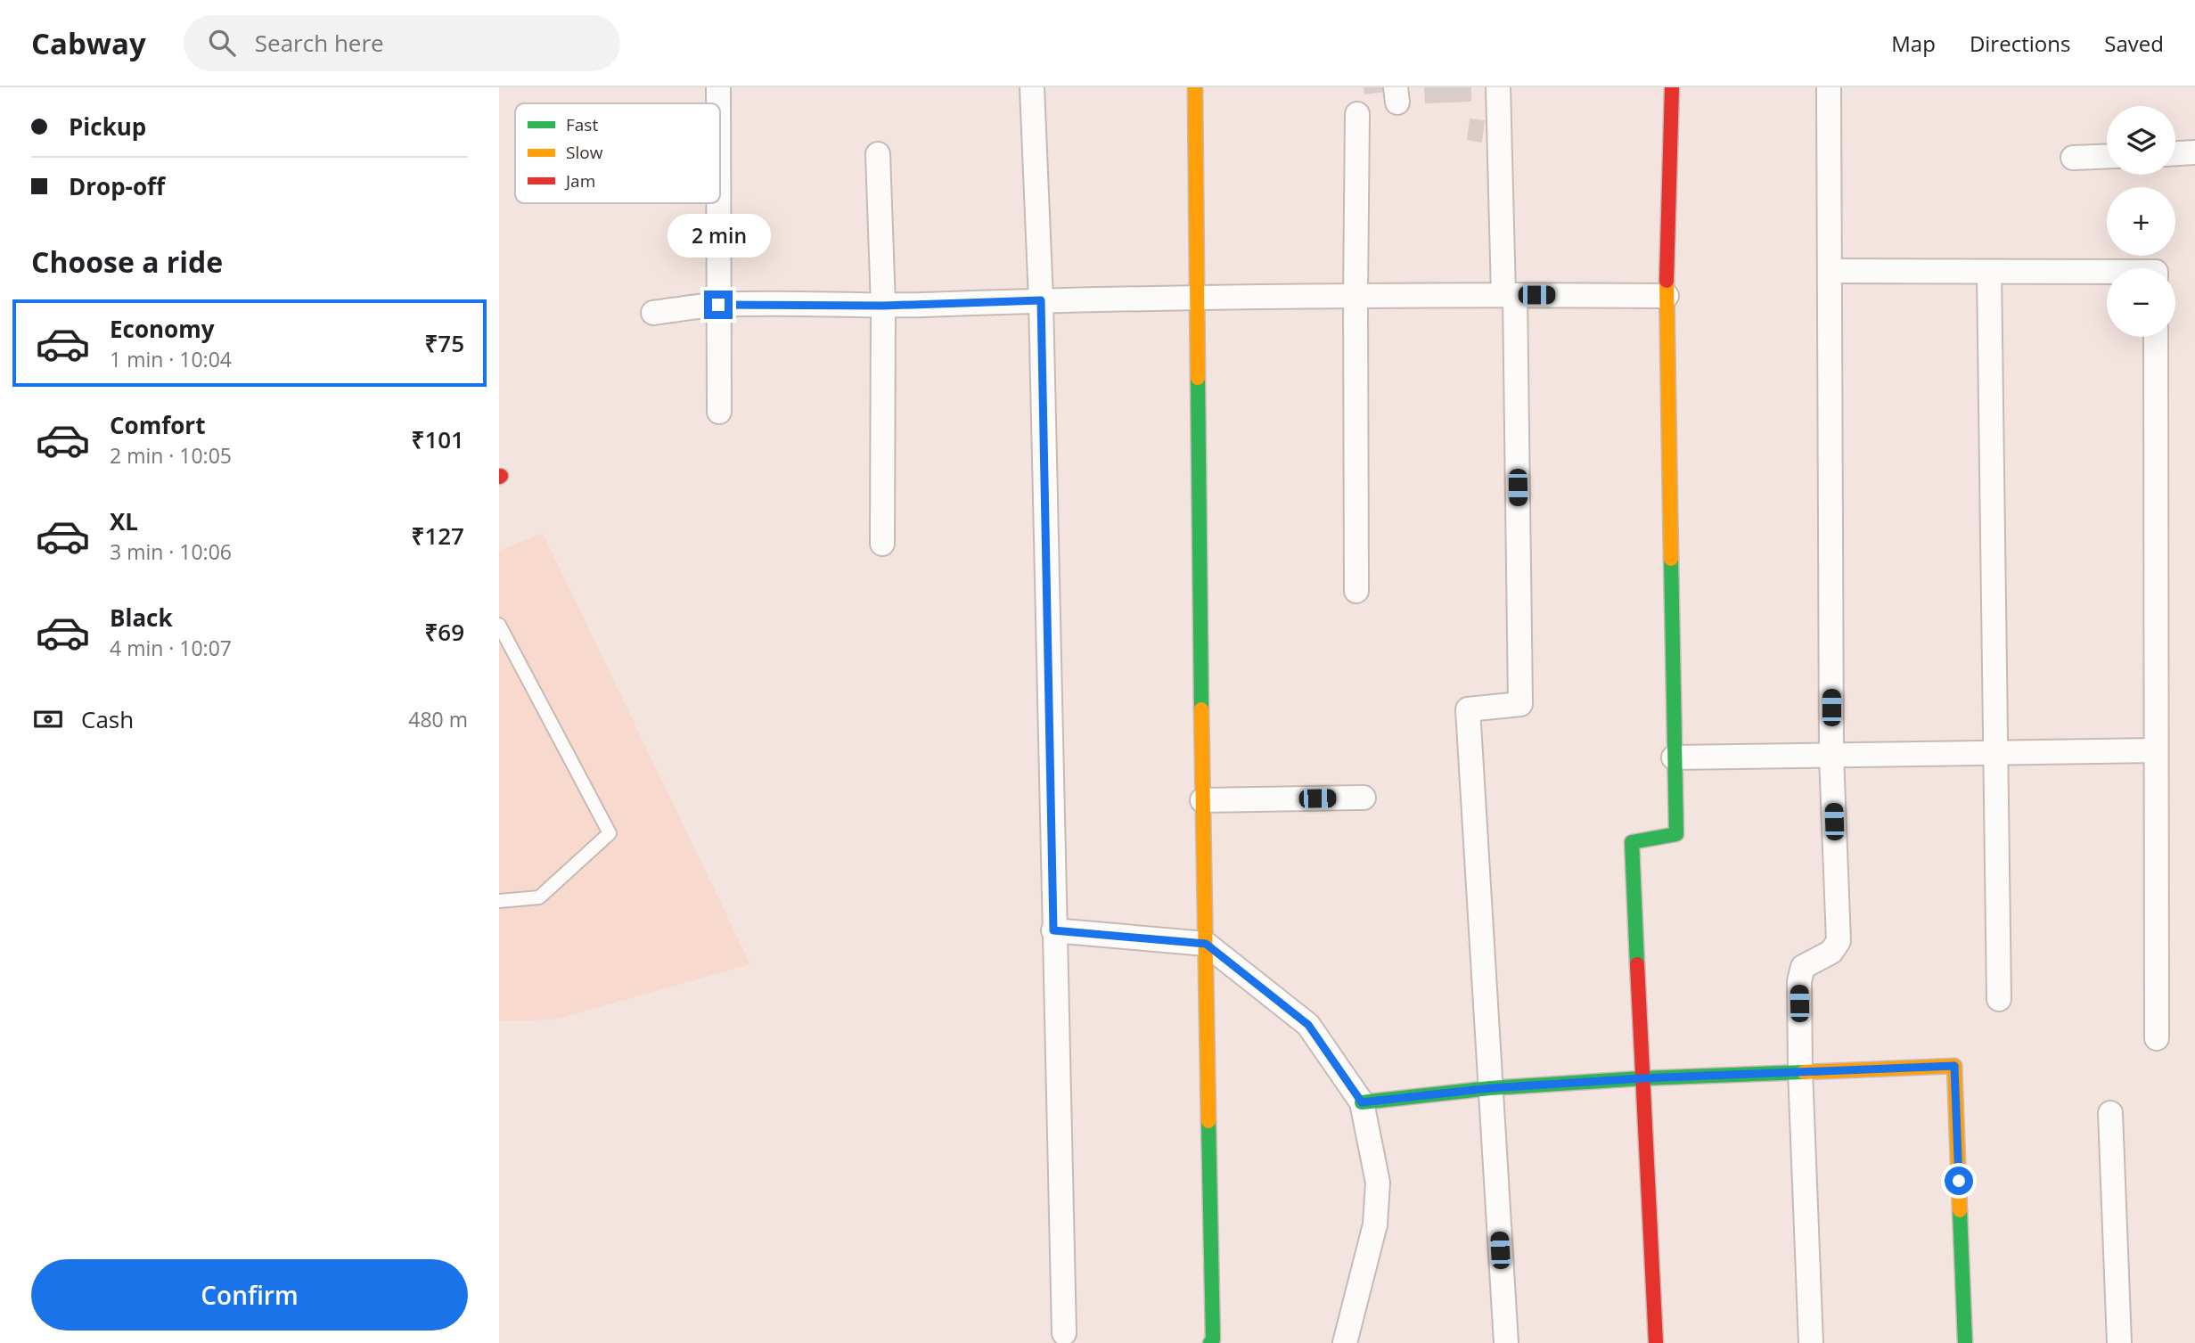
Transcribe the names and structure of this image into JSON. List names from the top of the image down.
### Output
{
  "legend": ["Fast", "Slow", "Jam"],
  "page": {
    "header": "Cabway",
    "search": "Search here",
    "nav": ["Map", "Directions", "Saved"],
    "banner": ["Pickup", "Drop-off"],
    "map_buttons": ["+", "−"],
    "bubble": "2 min",
    "heading": "Choose a ride",
    "list": [
      {
        "name": "Economy",
        "note": "1 min · 10:04",
        "value": "₹75"
      },
      {
        "name": "Comfort",
        "note": "2 min · 10:05",
        "value": "₹101"
      },
      {
        "name": "XL",
        "note": "3 min · 10:06",
        "value": "₹127"
      },
      {
        "name": "Black",
        "note": "4 min · 10:07",
        "value": "₹69"
      }
    ],
    "pay": ["Cash", "480 m"],
    "buttons": "Confirm"
  }
}
